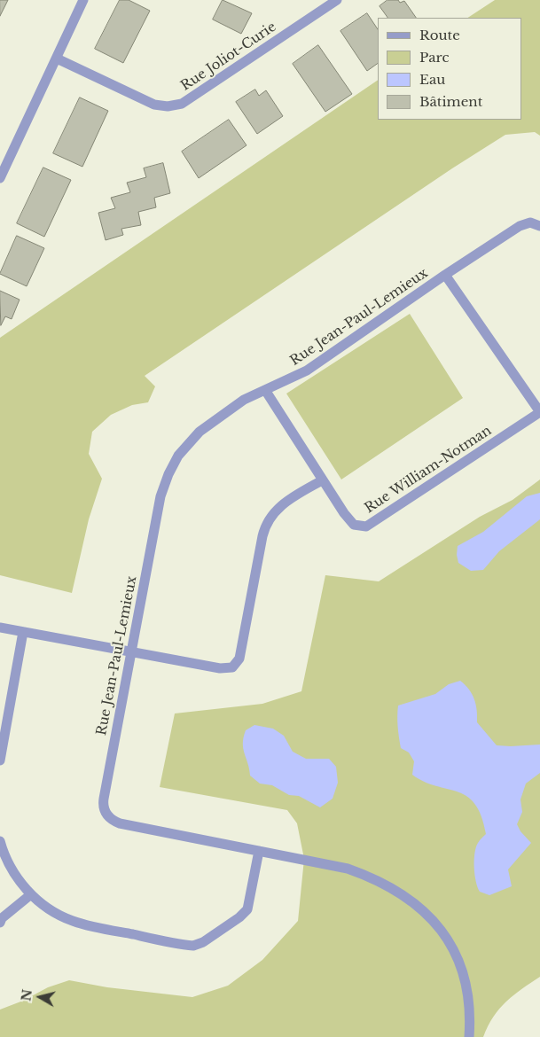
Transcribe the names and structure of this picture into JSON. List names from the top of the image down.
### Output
{
  "streets": {
    "street": ["Rue Joliot-Curie", "Rue Jean-Paul-Lemieux", "Rue William-Notman"]
  },
  "crossings": [
    ["Rue Jean-Paul-Lemieux", "Rue William-Notman"]
  ],
  "legend": [
    "Route",
    "Parc",
    "Eau",
    "Bâtiment"
  ],
  "north": "left"
}
